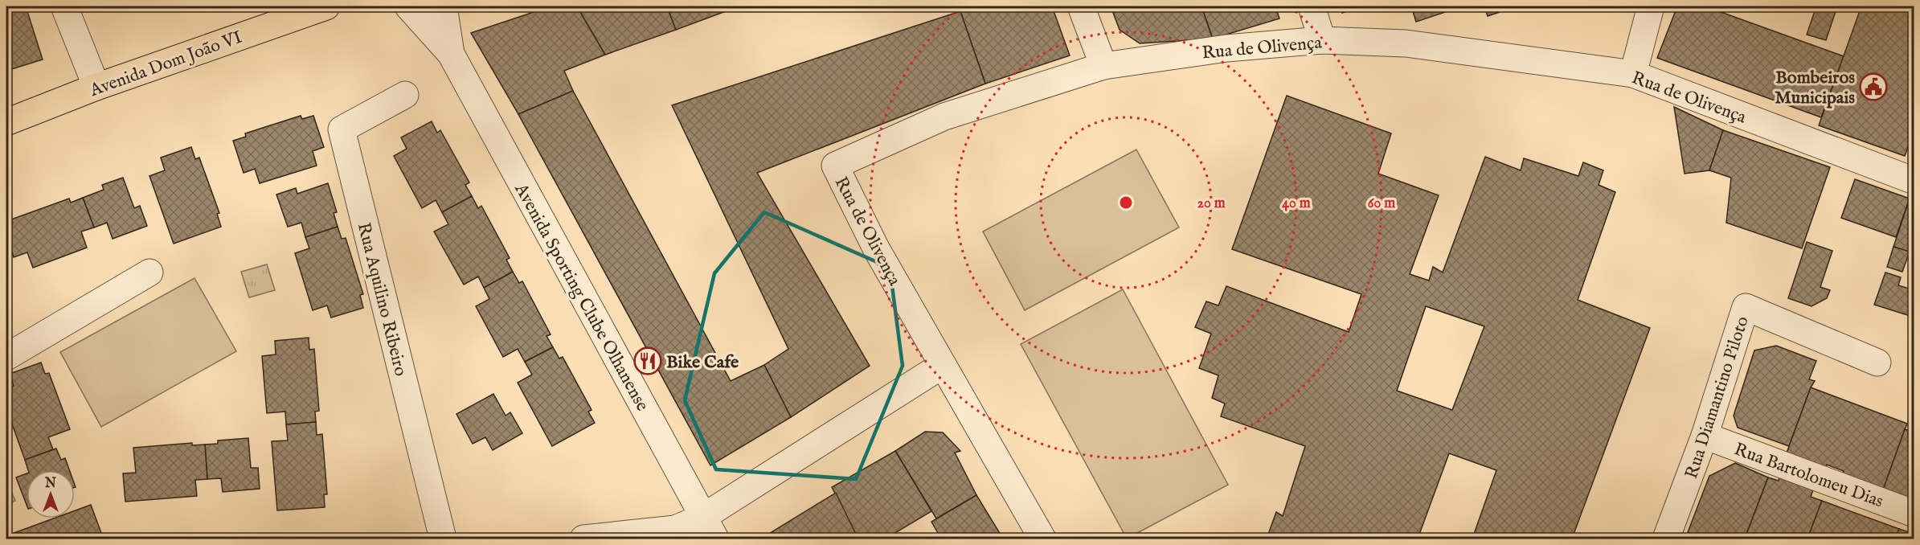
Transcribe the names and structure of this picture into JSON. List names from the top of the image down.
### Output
{
  "streets": {
    "main road": ["Avenida Dom João VI"],
    "street": [
      "Rua de Olivença",
      "Avenida Sporting Clube Olhanense",
      "Rua Aquilino Ribeiro",
      "Rua Diamantino Piloto",
      "Rua Bartolomeu Dias"
    ]
  },
  "crossings": [
    ["Rua Diamantino Piloto", "Rua Bartolomeu Dias"]
  ],
  "places": {
    "public building": ["Bombeiros Municipais"],
    "restaurant": ["Bike Cafe"]
  },
  "north": "top",
  "rings": ["20 m", "40 m", "60 m"]
}
